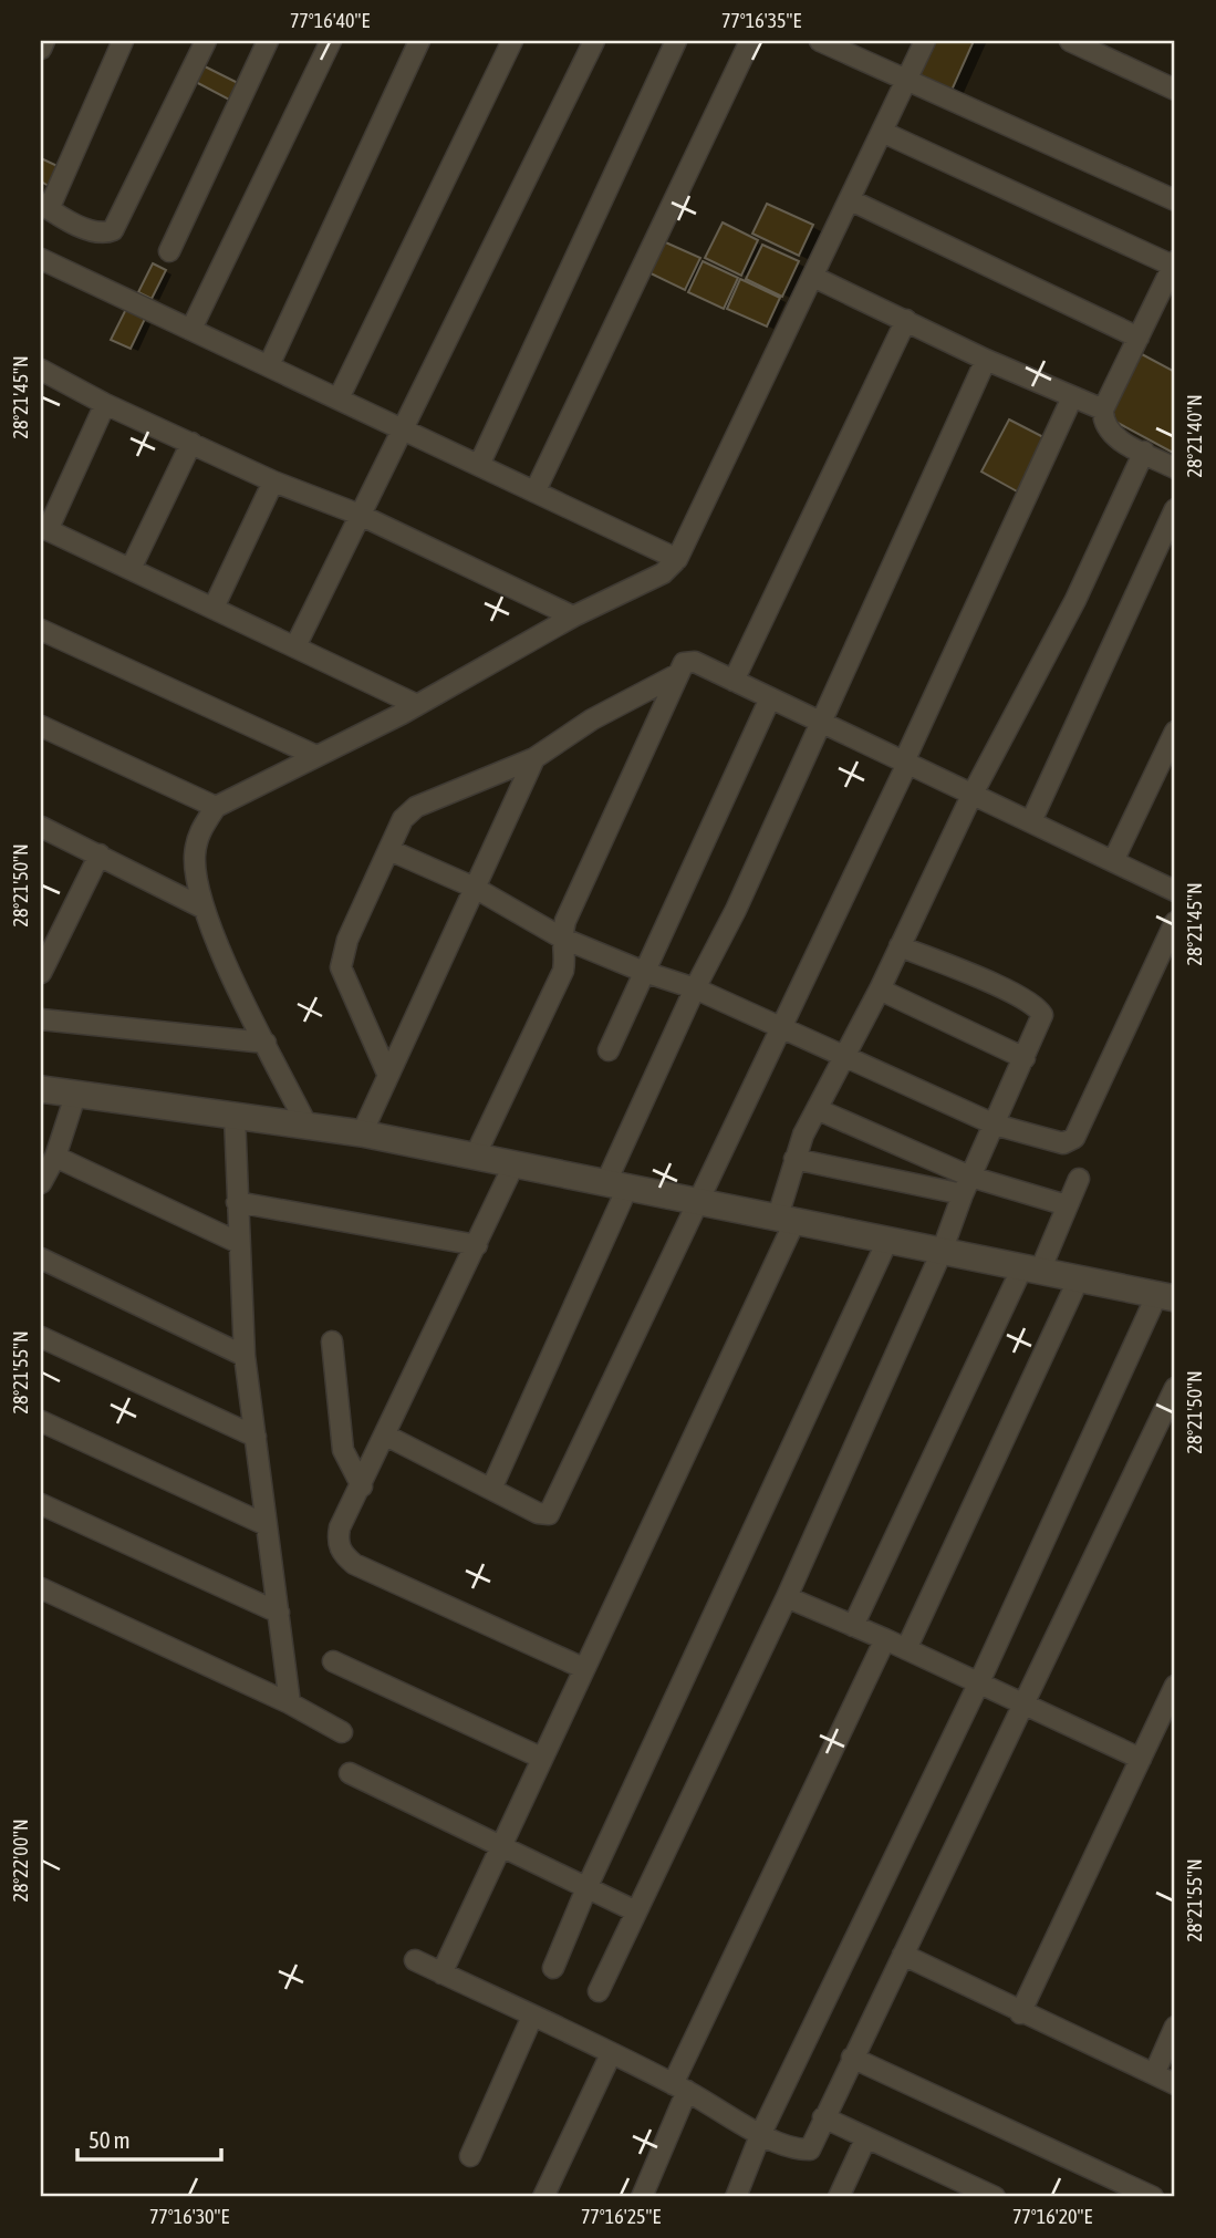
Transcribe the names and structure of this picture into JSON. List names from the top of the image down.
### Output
{
  "scale_bar": "50 m",
  "coordinates": [
    "77°16'40\"E",
    "77°16'35\"E",
    "28°21'45\"N",
    "28°21'40\"N",
    "28°21'50\"N",
    "28°21'55\"N",
    "28°22'00\"N",
    "77°16'30\"E",
    "77°16'25\"E",
    "77°16'20\"E"
  ]
}
